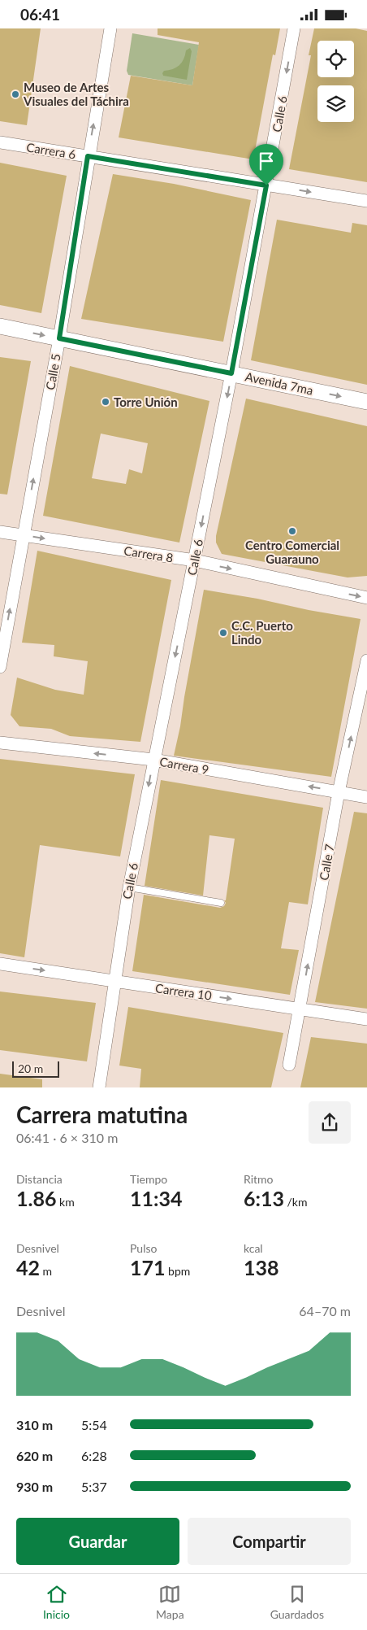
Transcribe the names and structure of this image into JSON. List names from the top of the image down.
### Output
{
  "streets": {
    "street": [
      "Calle 6",
      "Carrera 6",
      "Calle 5",
      "Avenida 7ma",
      "Carrera 8",
      "Carrera 9",
      "Calle 7",
      "Carrera 10"
    ]
  },
  "crossings": [
    ["Calle 6", "Carrera 6"],
    ["Calle 6", "Avenida 7ma"],
    ["Calle 6", "Carrera 8"],
    ["Calle 6", "Carrera 9"],
    ["Calle 6", "Carrera 10"],
    ["Carrera 6", "Calle 5"],
    ["Calle 5", "Avenida 7ma"],
    ["Calle 5", "Carrera 8"],
    ["Carrera 9", "Calle 7"],
    ["Calle 7", "Carrera 10"]
  ],
  "one_way": [
    "Calle 6",
    "Calle 5",
    "Avenida 7ma",
    "Carrera 8",
    "Carrera 9",
    "Calle 7",
    "Carrera 10"
  ],
  "places": [
    "Museo de Artes Visuales del Táchira",
    "Torre Unión",
    "Centro Comercial Guarauno",
    "C.C. Puerto Lindo"
  ],
  "scale_bar": "20 m",
  "page": {
    "status": "06:41",
    "scale": "20 m",
    "heading": ["Carrera matutina", "06:41 · 6 × 310 m"],
    "stats": [
      ["Distancia", "1.86 km"],
      ["Tiempo", "11:34"],
      ["Ritmo", "6:13 /km"],
      ["Desnivel", "42 m"],
      ["Pulso", "171 bpm"],
      ["kcal", "138"]
    ],
    "chart": ["Desnivel", "64–70 m"],
    "list": [
      {
        "name": "310 m",
        "note": "5:54"
      },
      {
        "name": "620 m",
        "note": "6:28"
      },
      {
        "name": "930 m",
        "note": "5:37"
      }
    ],
    "buttons": ["Guardar", "Compartir"],
    "tabs": ["Inicio", "Mapa", "Guardados"]
  }
}
